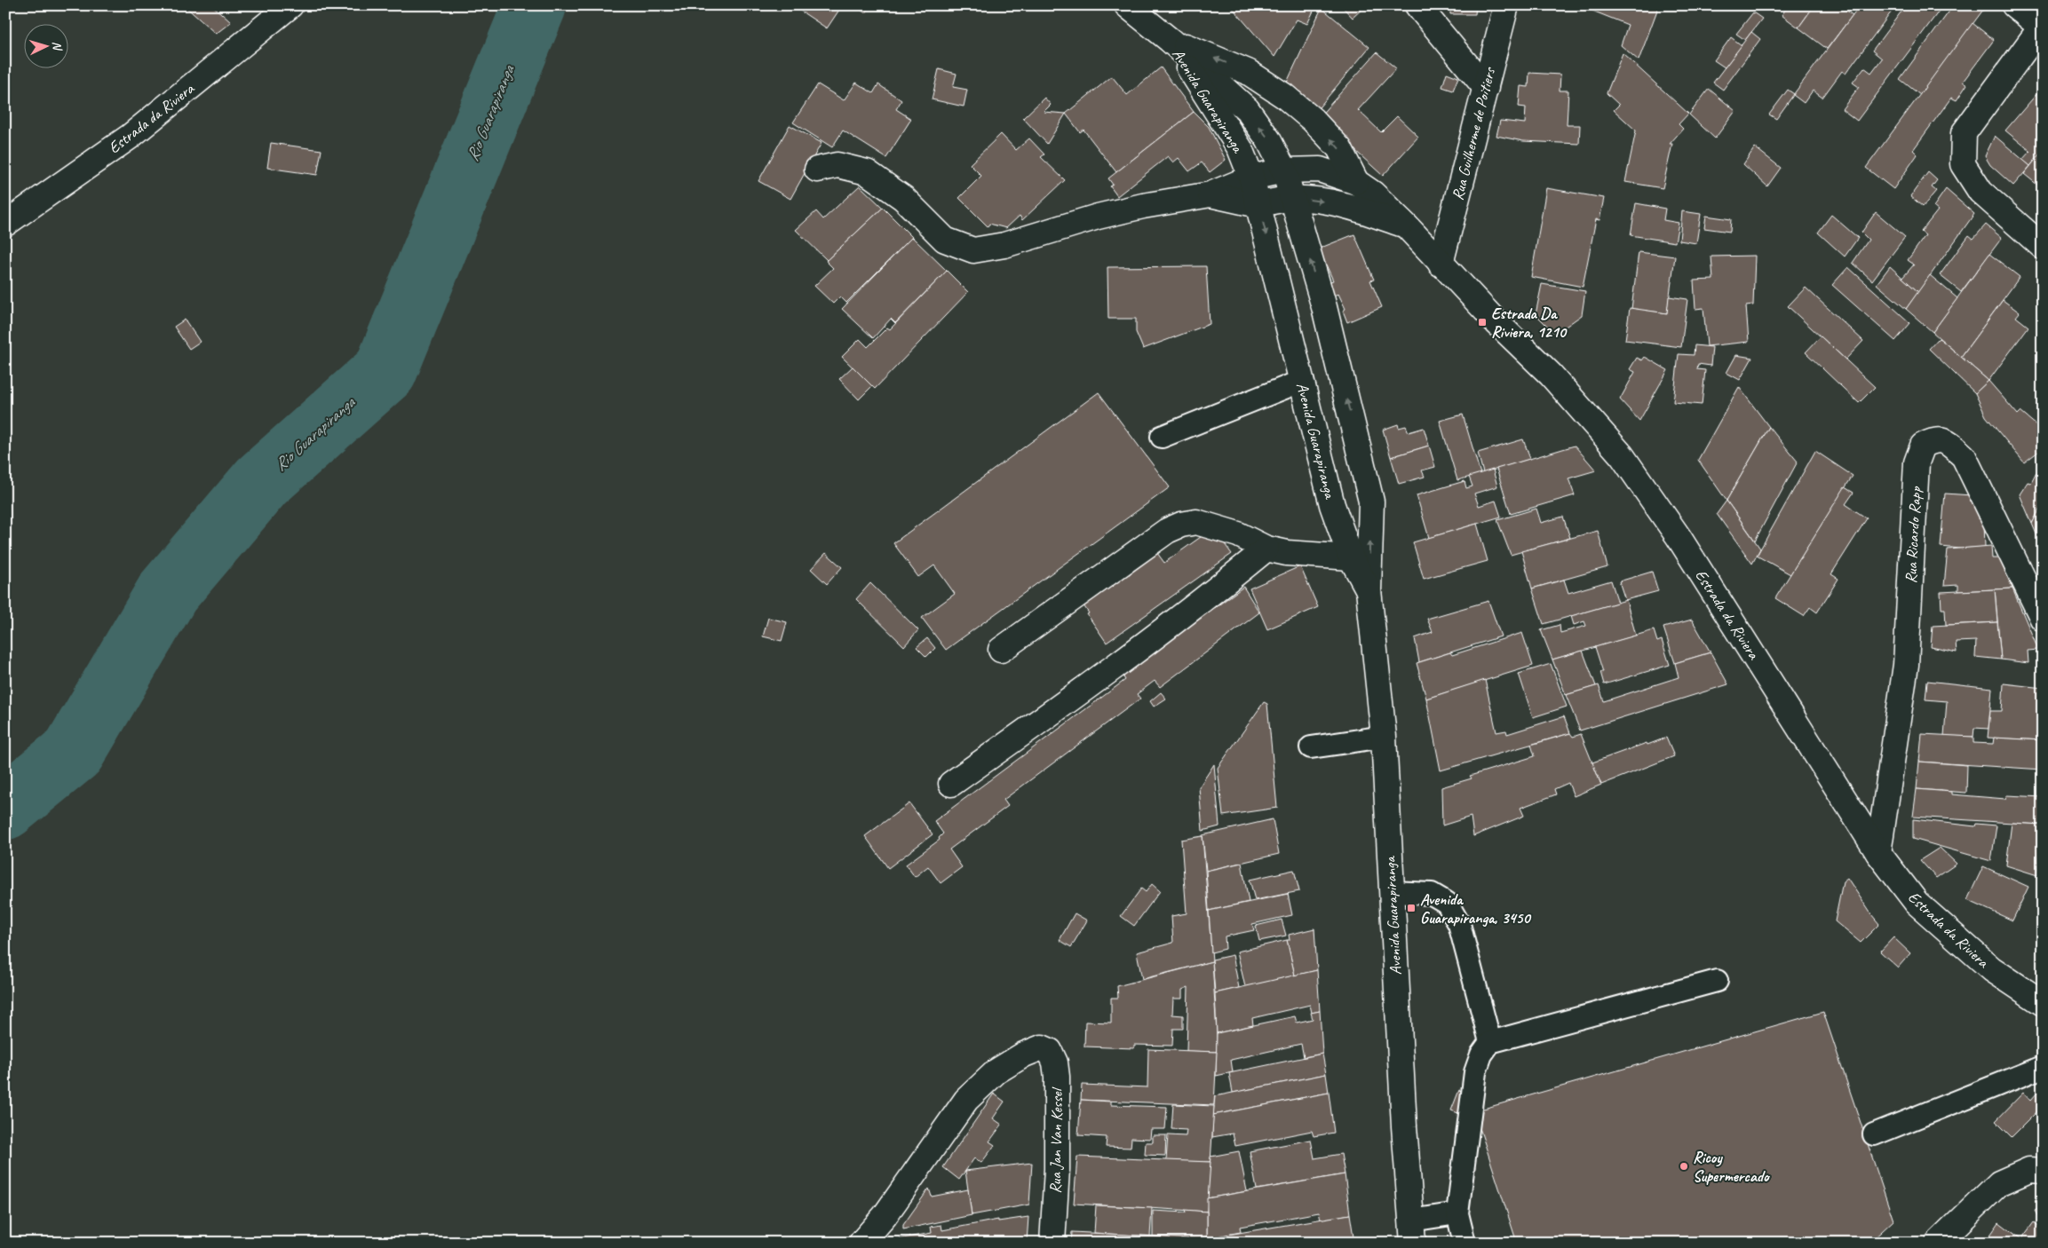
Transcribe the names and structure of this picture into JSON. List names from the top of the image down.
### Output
{
  "streets": {
    "street": [
      "Avenida Guarapiranga",
      "Estrada da Riviera",
      "Rua Guilherme de Poitiers",
      "Rua Ricardo Rapp",
      "Rua Jan Van Kessel"
    ]
  },
  "crossings": [
    ["Avenida Guarapiranga", "Estrada da Riviera"],
    ["Estrada da Riviera", "Rua Guilherme de Poitiers"],
    ["Estrada da Riviera", "Rua Ricardo Rapp"]
  ],
  "water": ["Rio Guarapiranga"],
  "places": {
    "transit": ["Estrada Da Riviera, 1210", "Avenida Guarapiranga, 3450"],
    "other": ["Ricoy Supermercado"]
  },
  "north": "right"
}
